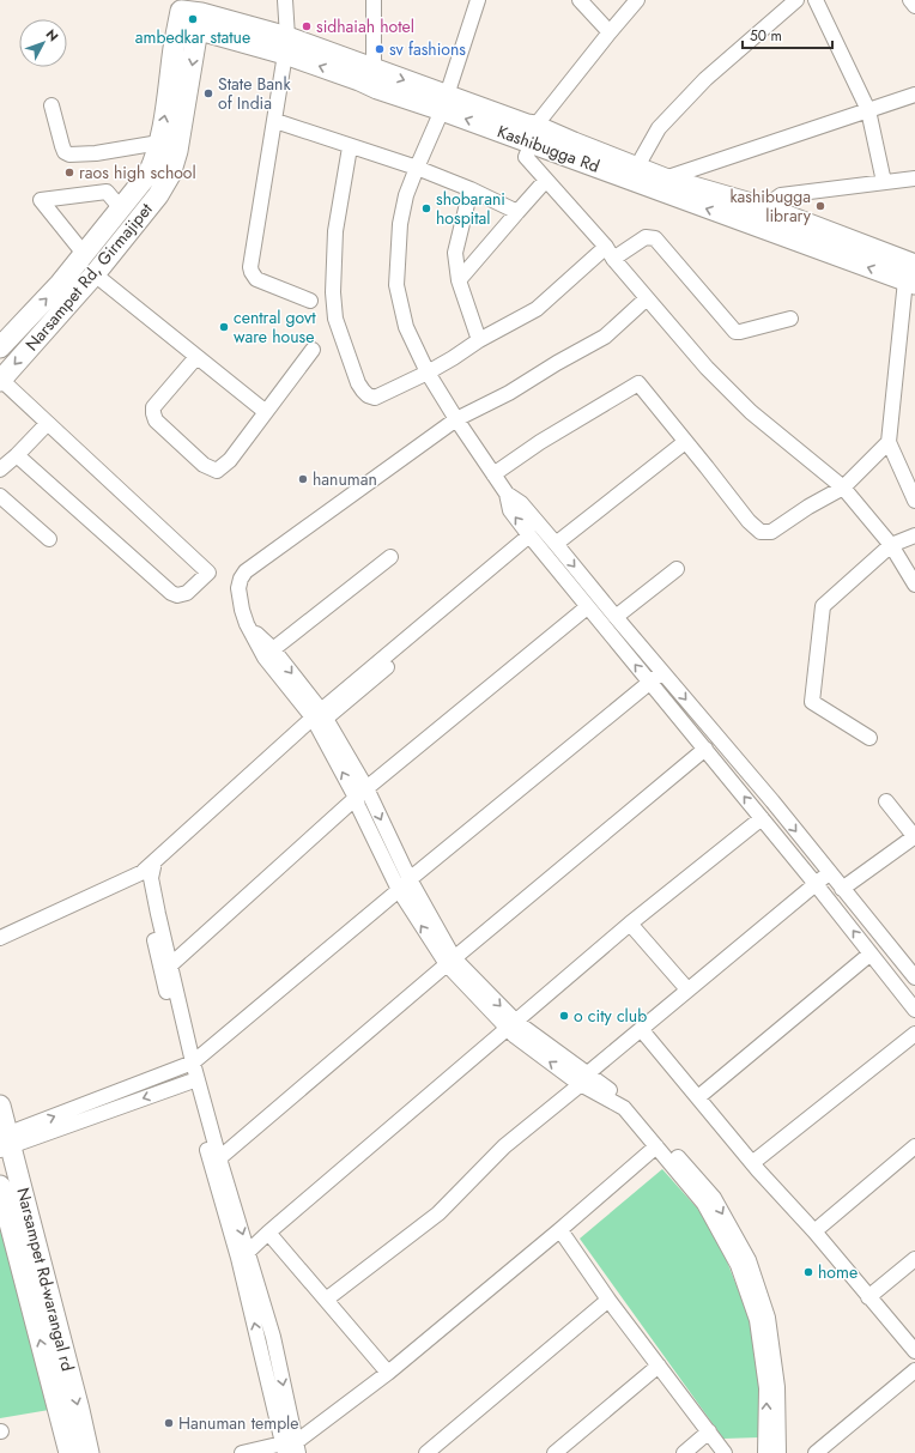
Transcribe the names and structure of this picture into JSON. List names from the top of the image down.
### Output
{
  "streets": {
    "main road": ["Kashibugga Rd", "Narsampet Rd, Girmajipet", "Narsampet Rd-warangal rd"]
  },
  "crossings": [
    ["Kashibugga Rd", "Narsampet Rd, Girmajipet"]
  ],
  "places": [
    "ambedkar statue",
    "sidhaiah hotel",
    "sv fashions",
    "State Bank of India",
    "raos high school",
    "kashibugga library",
    "shobarani hospital",
    "central govt ware house",
    "hanuman",
    "o city club",
    "home",
    "Hanuman temple"
  ],
  "scale_bar": "50 m",
  "north": "top right"
}
